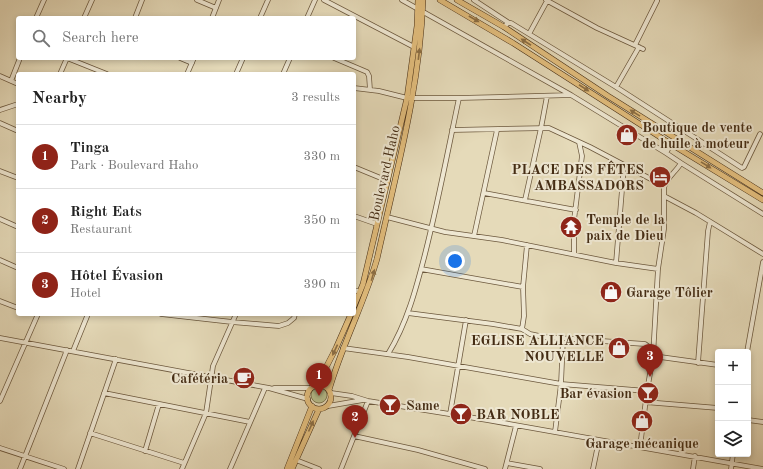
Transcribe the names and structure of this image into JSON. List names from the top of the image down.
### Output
{
  "streets": {
    "main road": ["Boulevard Haho"]
  },
  "places": {
    "shop": [
      "Boutique de vente de huile à moteur",
      "Garage Tôlier",
      "EGLISE ALLIANCE NOUVELLE",
      "Garage mécanique"
    ],
    "hotel": ["PLACE DES FÊTES AMBASSADORS"],
    "temple": ["Temple de la paix de Dieu"],
    "cafe": ["Cafétéria"],
    "bar": ["Bar évasion", "Same", "BAR NOBLE"]
  },
  "page": {
    "search": "Search here",
    "heading": ["Nearby", "3 results"],
    "list": [
      {
        "mark": "1",
        "name": "Tinga",
        "note": "Park · Boulevard Haho",
        "value": "330 m"
      },
      {
        "mark": "2",
        "name": "Right Eats",
        "note": "Restaurant",
        "value": "350 m"
      },
      {
        "mark": "3",
        "name": "Hôtel Évasion",
        "note": "Hotel",
        "value": "390 m"
      }
    ],
    "pins": ["3", "1", "2"],
    "map_buttons": ["+", "−"]
  }
}
